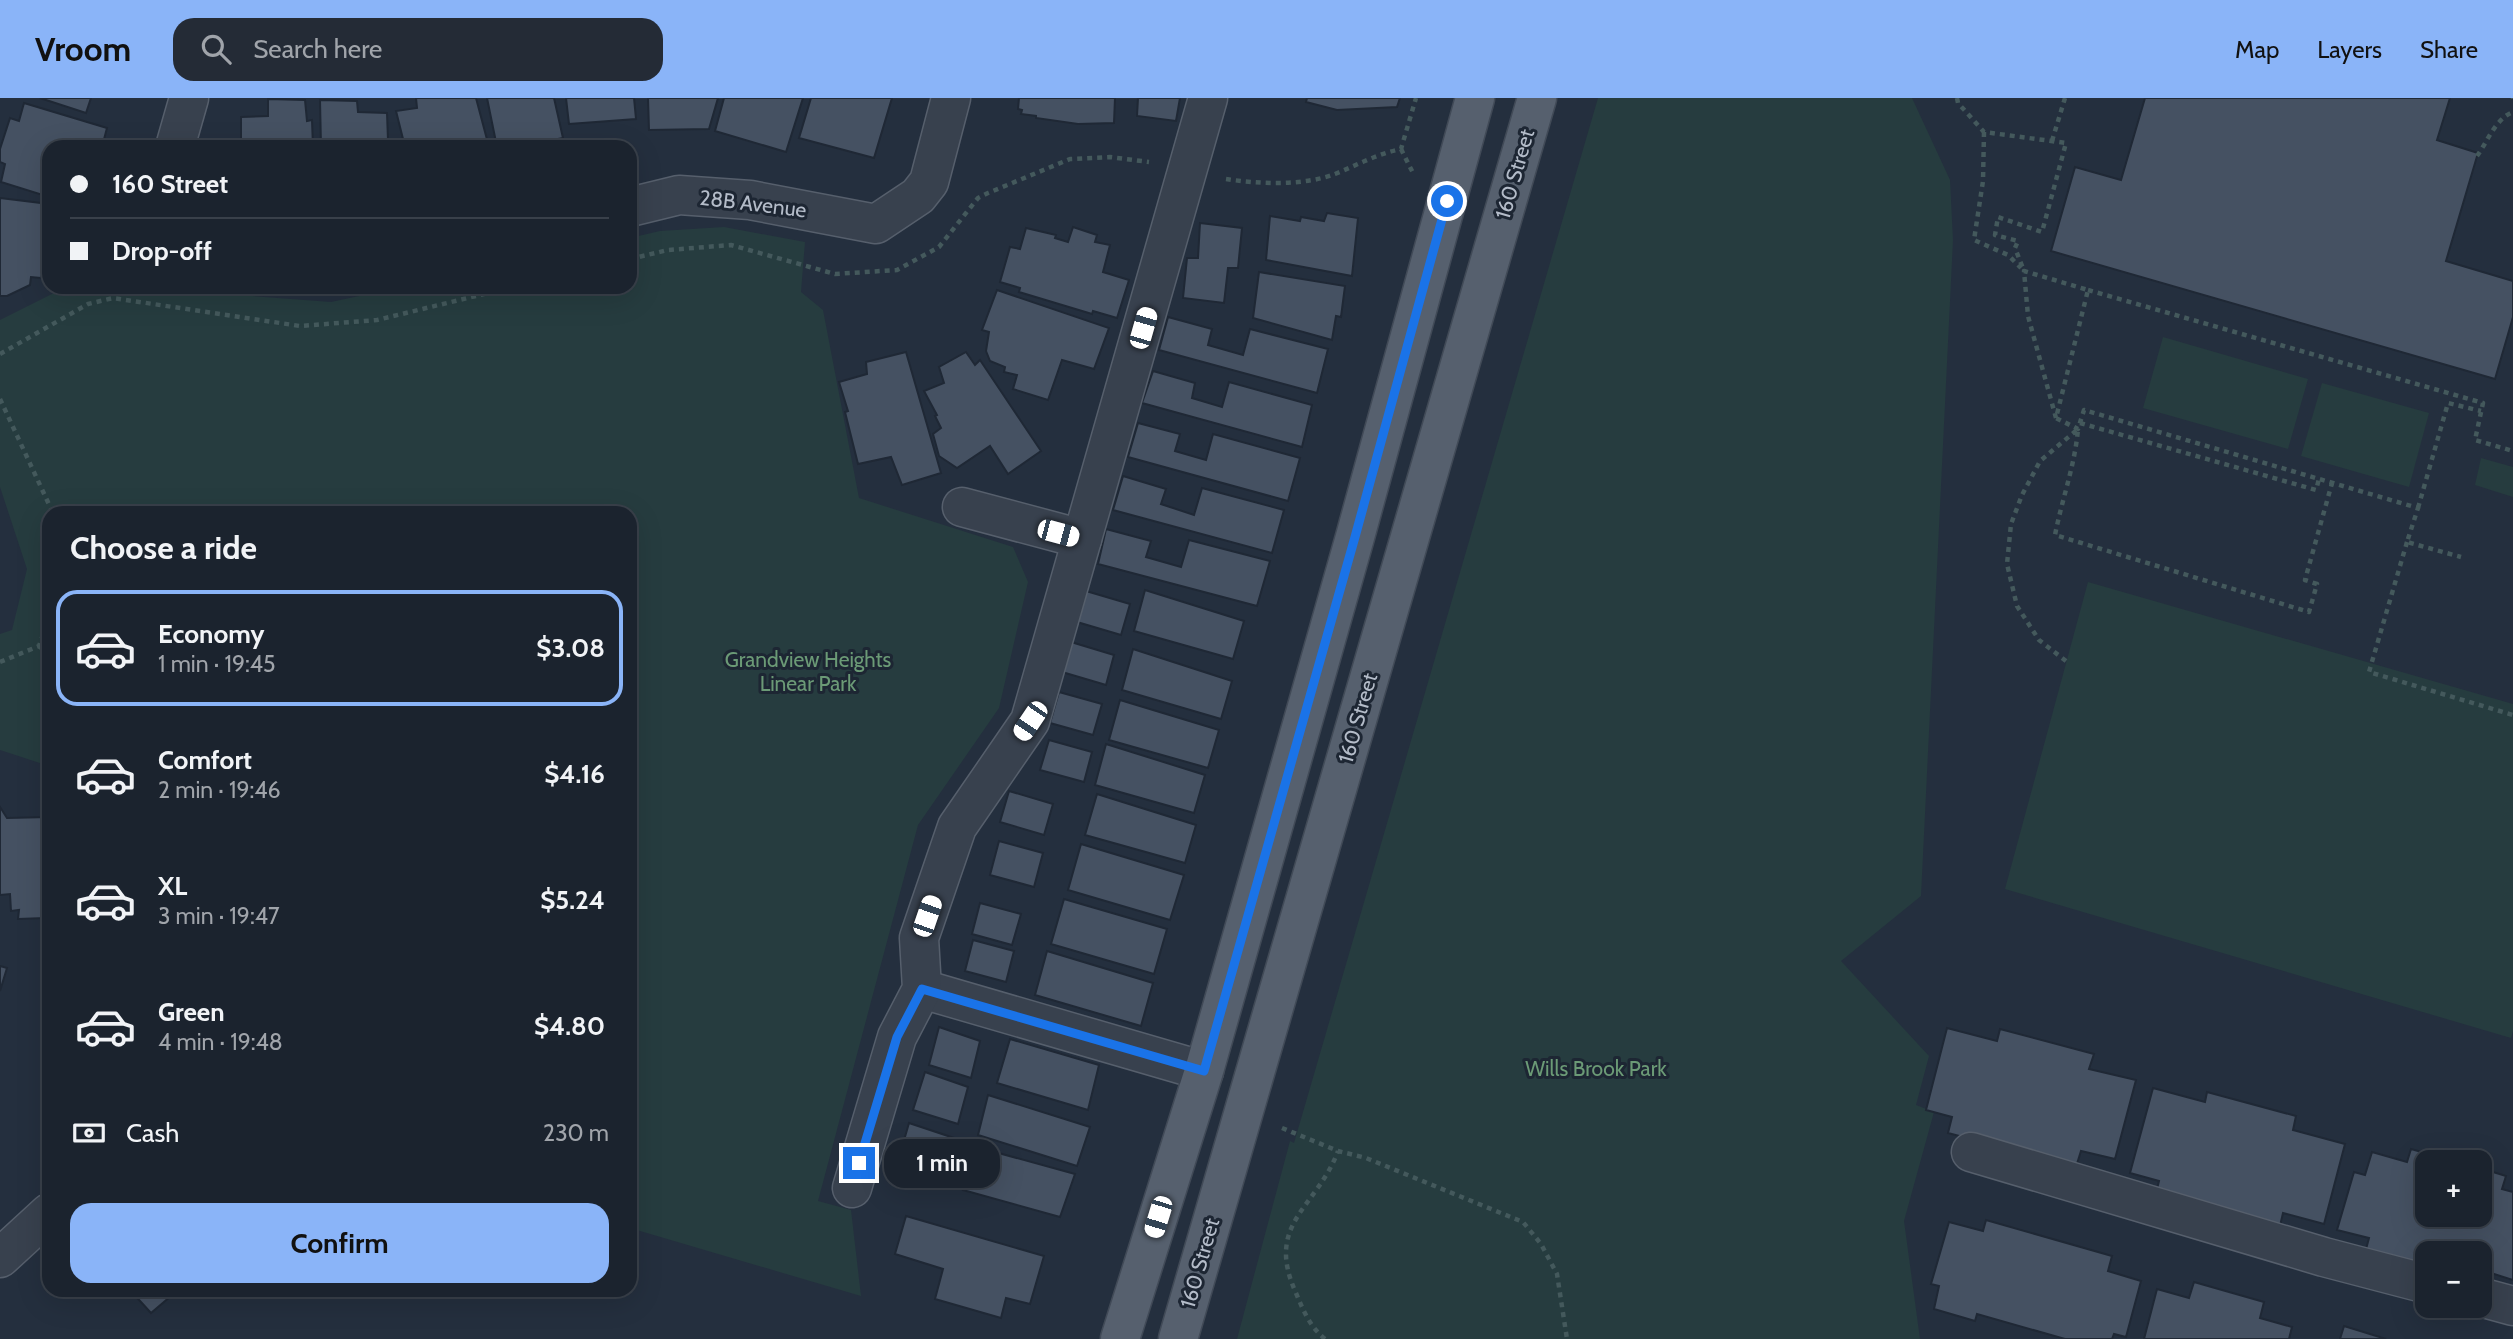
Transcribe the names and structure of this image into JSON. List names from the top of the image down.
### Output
{
  "streets": {
    "main road": ["160 Street"],
    "street": ["28B Avenue"]
  },
  "parks": ["Grandview Heights Linear Park", "Wills Brook Park"],
  "page": {
    "header": "Vroom",
    "search": "Search here",
    "nav": ["Map", "Layers", "Share"],
    "banner": ["160 Street", "Drop-off"],
    "heading": "Choose a ride",
    "list": [
      {
        "name": "Economy",
        "note": "1 min · 19:45",
        "value": "$3.08"
      },
      {
        "name": "Comfort",
        "note": "2 min · 19:46",
        "value": "$4.16"
      },
      {
        "name": "XL",
        "note": "3 min · 19:47",
        "value": "$5.24"
      },
      {
        "name": "Green",
        "note": "4 min · 19:48",
        "value": "$4.80"
      }
    ],
    "pay": ["Cash", "230 m"],
    "bubble": "1 min",
    "map_buttons": ["+", "−"],
    "buttons": "Confirm"
  }
}
